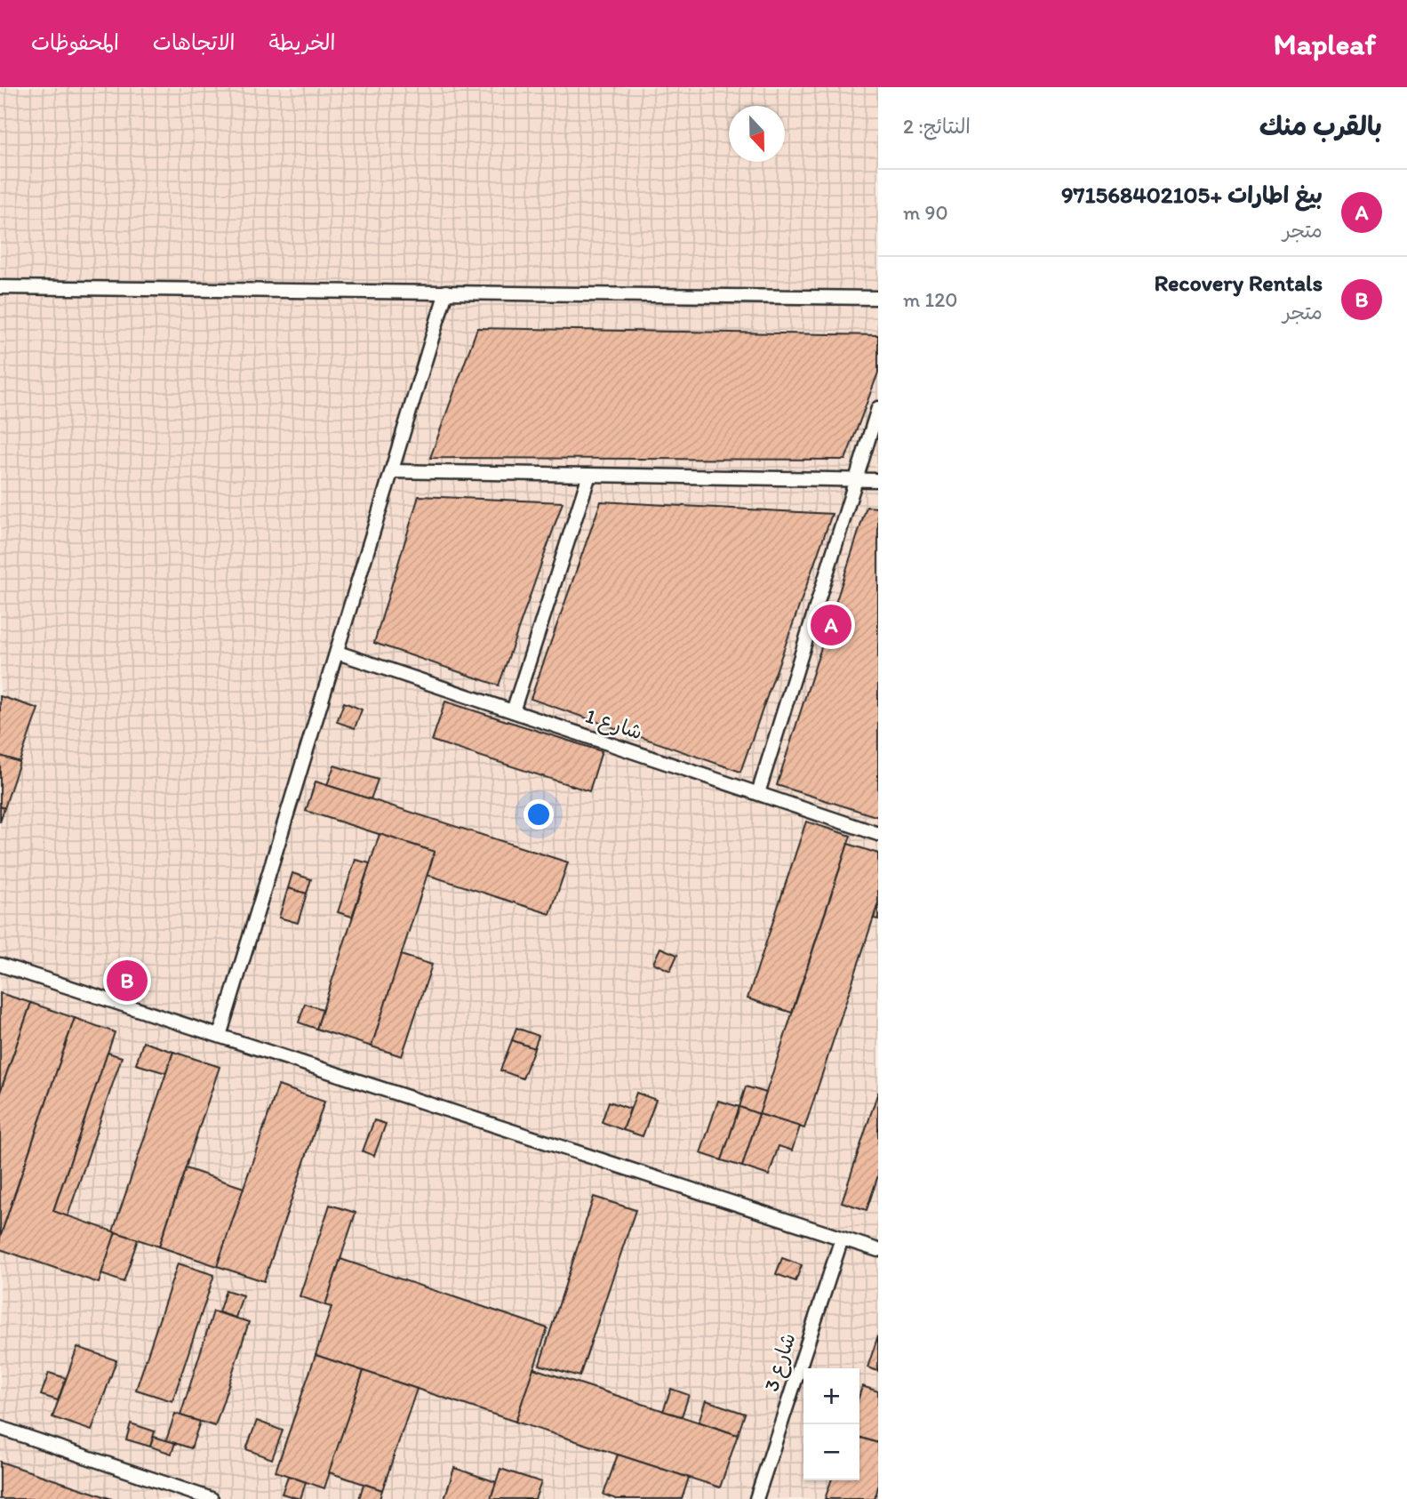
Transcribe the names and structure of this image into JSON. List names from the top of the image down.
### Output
{
  "streets": {
    "lane": ["شارع 1", "شارع 3"]
  },
  "north": "bottom",
  "page": {
    "header": "Mapleaf",
    "nav": ["الخريطة", "الاتجاهات", "المحفوظات"],
    "heading": ["بالقرب منك", "النتائج: 2"],
    "list": [
      {
        "mark": "A",
        "name": "بيغ اطارات +971568402105",
        "note": "متجر",
        "value": "90 m"
      },
      {
        "mark": "B",
        "name": "Recovery Rentals",
        "note": "متجر",
        "value": "120 m"
      }
    ],
    "pins": ["A", "B"],
    "map_buttons": ["+", "−"]
  }
}
